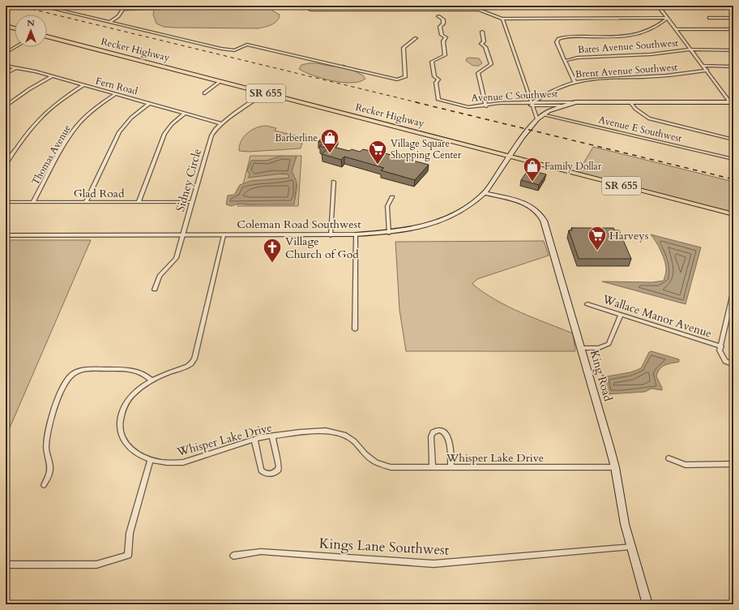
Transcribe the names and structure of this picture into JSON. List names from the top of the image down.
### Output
{
  "streets": {
    "main road": ["Recker Highway", "SR 655"],
    "street": [
      "Bates Avenue Southwest",
      "Brent Avenue Southwest",
      "Fern Road",
      "Avenue C Southwest",
      "Avenue E Southwest",
      "Thomas Avenue",
      "Sidney Circle",
      "Glad Road",
      "Coleman Road Southwest",
      "Wallace Manor Avenue",
      "King Road",
      "Whisper Lake Drive",
      "Kings Lane Southwest"
    ]
  },
  "crossings": [
    ["Recker Highway", "Sidney Circle"],
    ["Recker Highway", "Coleman Road Southwest"],
    ["Brent Avenue Southwest", "Avenue C Southwest"],
    ["Fern Road", "Thomas Avenue"],
    ["Fern Road", "Sidney Circle"],
    ["Avenue C Southwest", "Coleman Road Southwest"],
    ["Avenue E Southwest", "Coleman Road Southwest"],
    ["Thomas Avenue", "Glad Road"],
    ["Sidney Circle", "Glad Road"],
    ["Sidney Circle", "Coleman Road Southwest"],
    ["Coleman Road Southwest", "King Road"],
    ["Coleman Road Southwest", "Whisper Lake Drive"],
    ["King Road", "Whisper Lake Drive"],
    ["King Road", "Kings Lane Southwest"]
  ],
  "places": {
    "shop": ["Barberline", "Family Dollar"],
    "supermarket": ["Village Square Shopping Center", "Harveys"],
    "church": ["Village Church of God"]
  },
  "north": "top"
}
